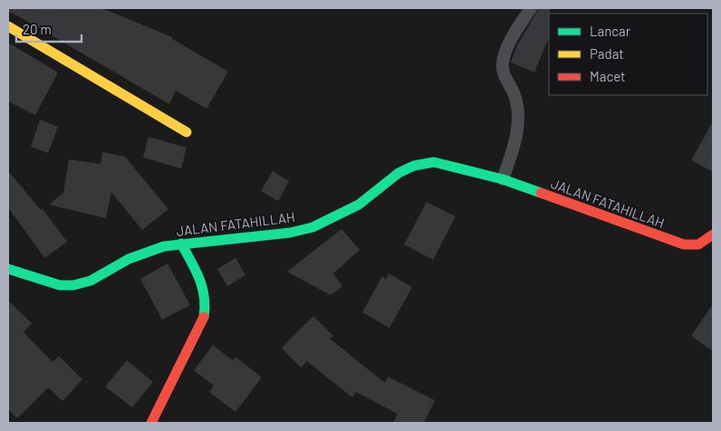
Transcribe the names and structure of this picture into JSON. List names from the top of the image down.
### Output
{
  "streets": {
    "street": ["JALAN FATAHILLAH"]
  },
  "legend": ["Lancar", "Padat", "Macet"],
  "scale_bar": "20 m"
}
